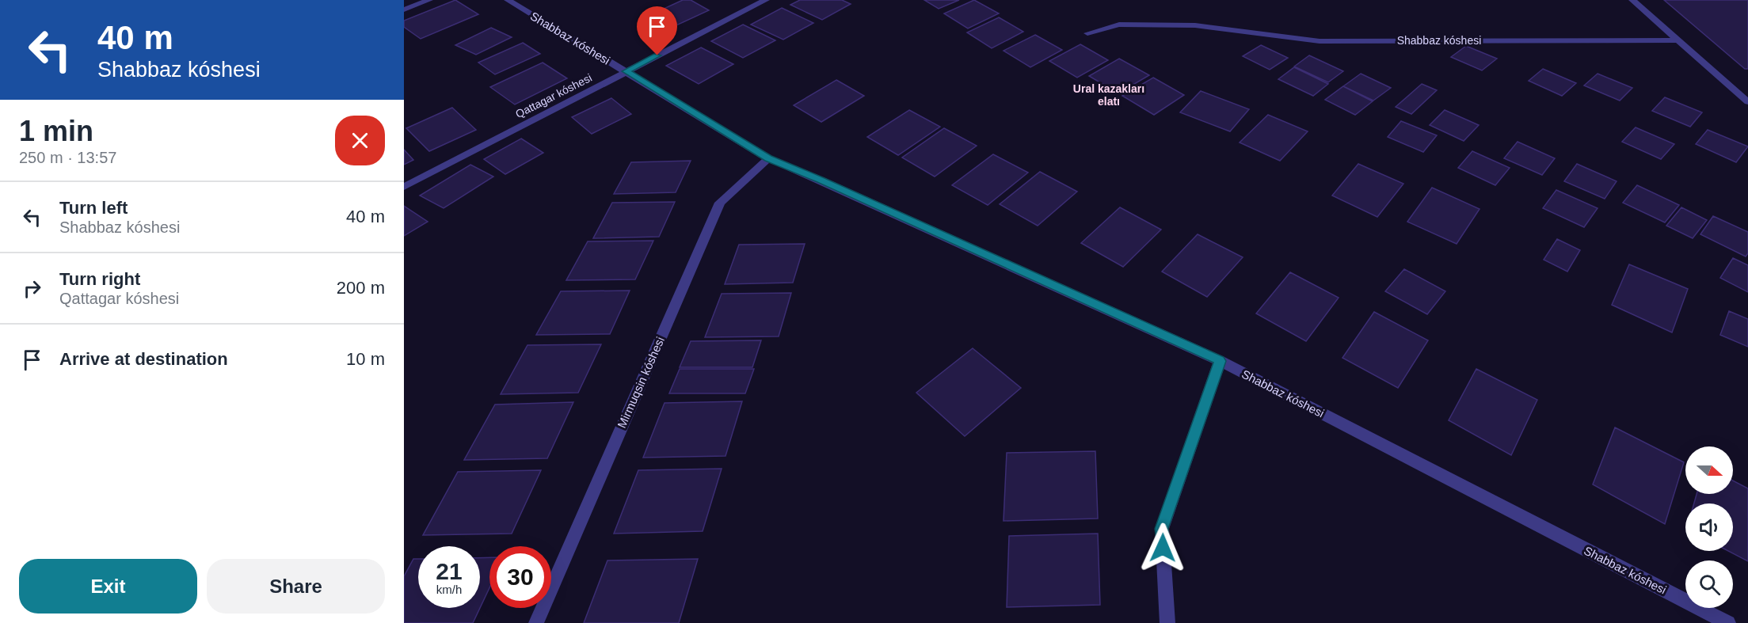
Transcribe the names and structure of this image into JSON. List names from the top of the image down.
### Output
{
  "streets": {
    "street": ["Shabbaz kóshesi", "Qattagar kóshesi", "Mirmuqsin kóshesi"]
  },
  "crossings": [
    ["Shabbaz kóshesi", "Qattagar kóshesi"],
    ["Shabbaz kóshesi", "Mirmuqsin kóshesi"]
  ],
  "districts": ["Ural kazakları elatı"],
  "north": "right",
  "page": {
    "turn": ["40 m", "Shabbaz kóshesi"],
    "heading": ["1 min", "250 m · 13:57"],
    "list": [
      {
        "name": "Turn left",
        "note": "Shabbaz kóshesi",
        "value": "40 m"
      },
      {
        "name": "Turn right",
        "note": "Qattagar kóshesi",
        "value": "200 m"
      },
      {
        "name": "Arrive at destination",
        "value": "10 m"
      }
    ],
    "speed": "21 km/h",
    "limit": "30",
    "buttons": ["Exit", "Share"]
  }
}
